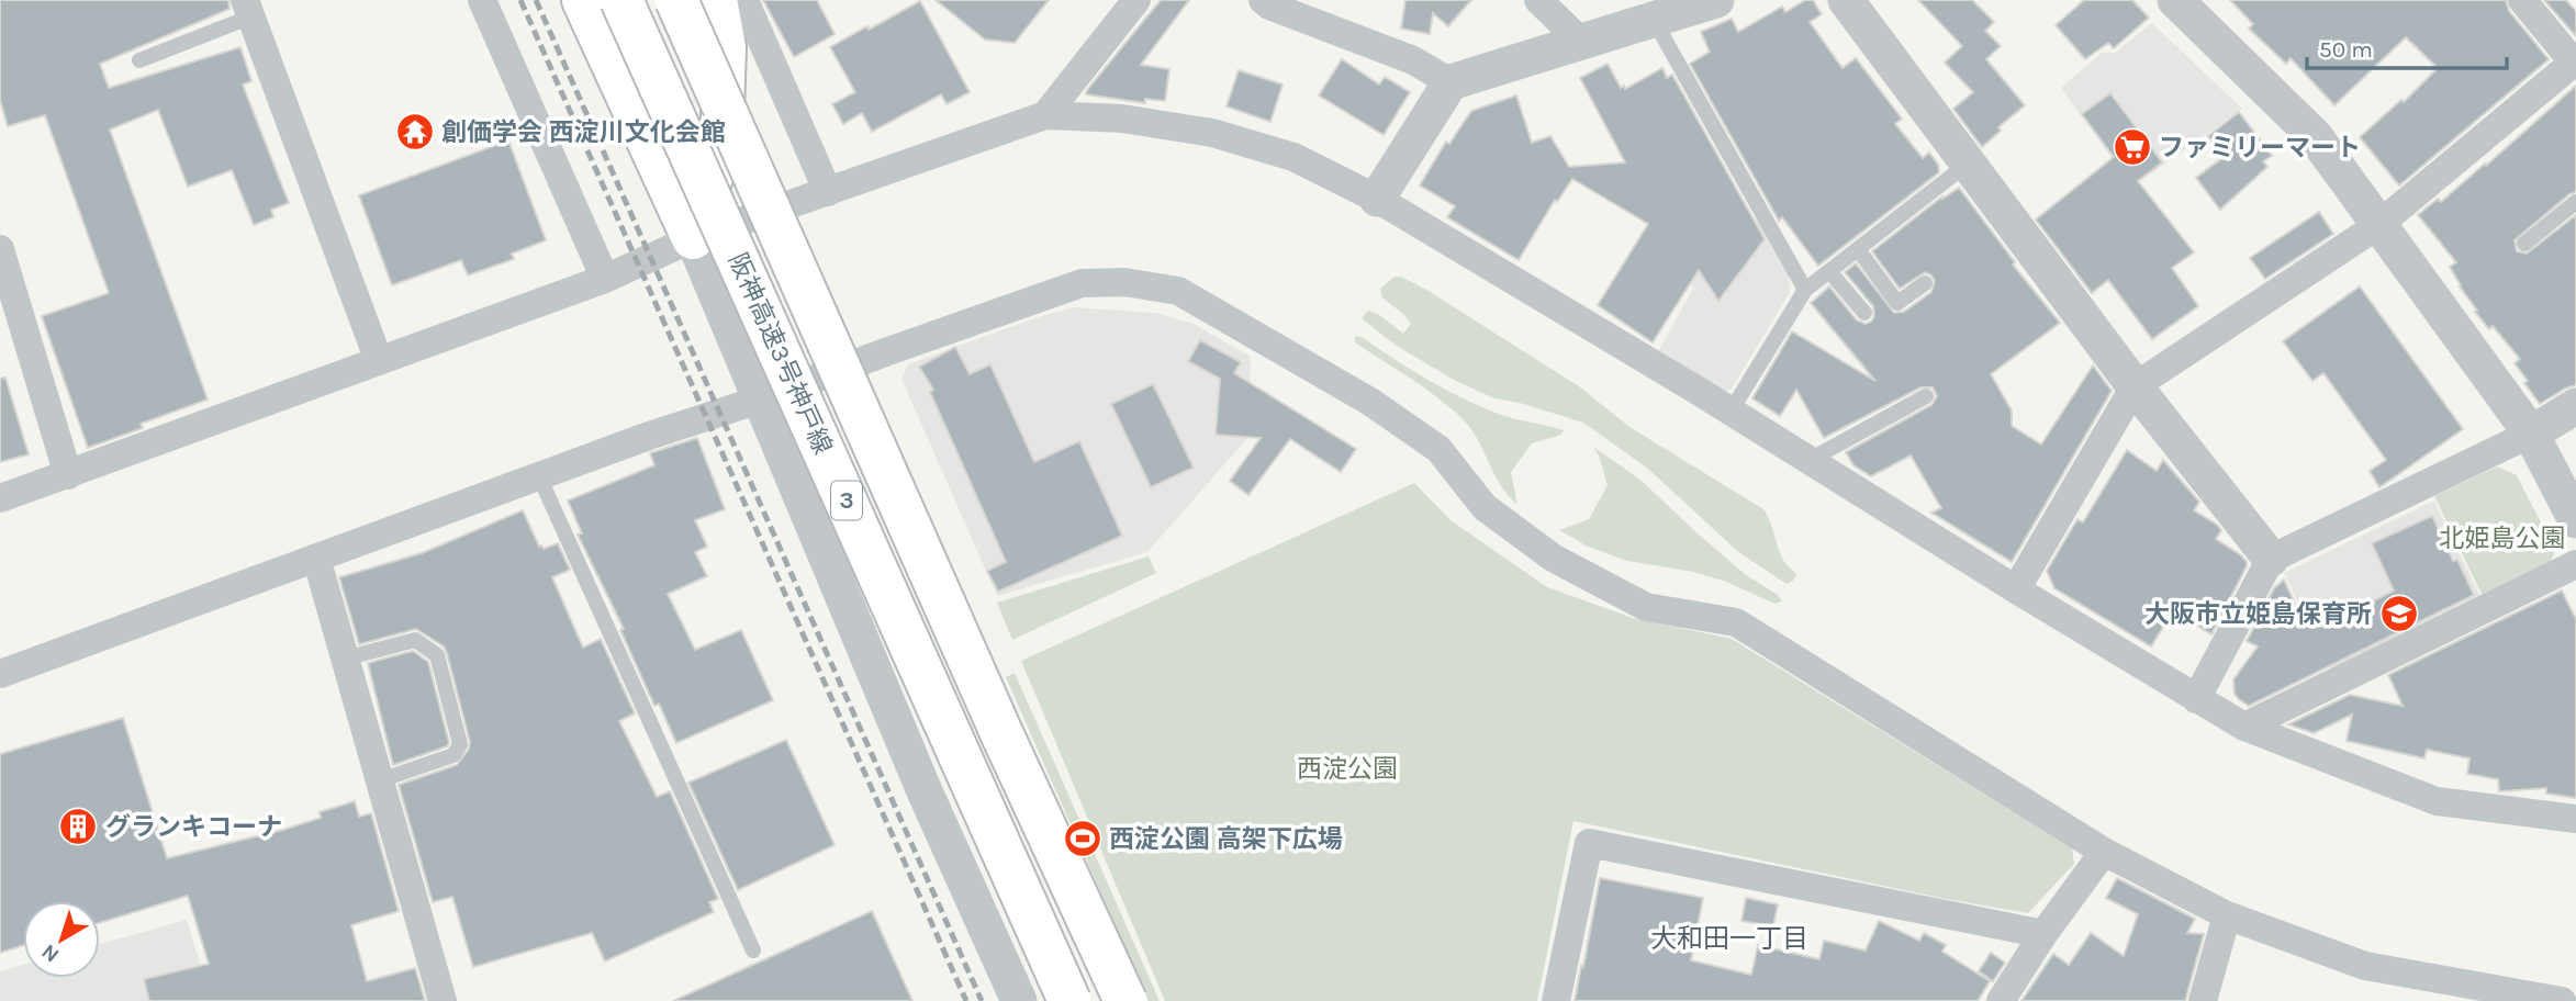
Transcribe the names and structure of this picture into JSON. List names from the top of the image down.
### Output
{
  "streets": {
    "highway": ["阪神高速3号神戸線", "3"]
  },
  "districts": ["大和田一丁目"],
  "parks": ["北姫島公園", "西淀公園"],
  "places": {
    "temple": ["創価学会 西淀川文化会館"],
    "supermarket": ["ファミリーマート"],
    "school or university": ["大阪市立姫島保育所"],
    "building": ["グランキコーナ"],
    "sports": ["西淀公園 高架下広場"]
  },
  "scale_bar": "50 m",
  "north": "bottom left"
}
